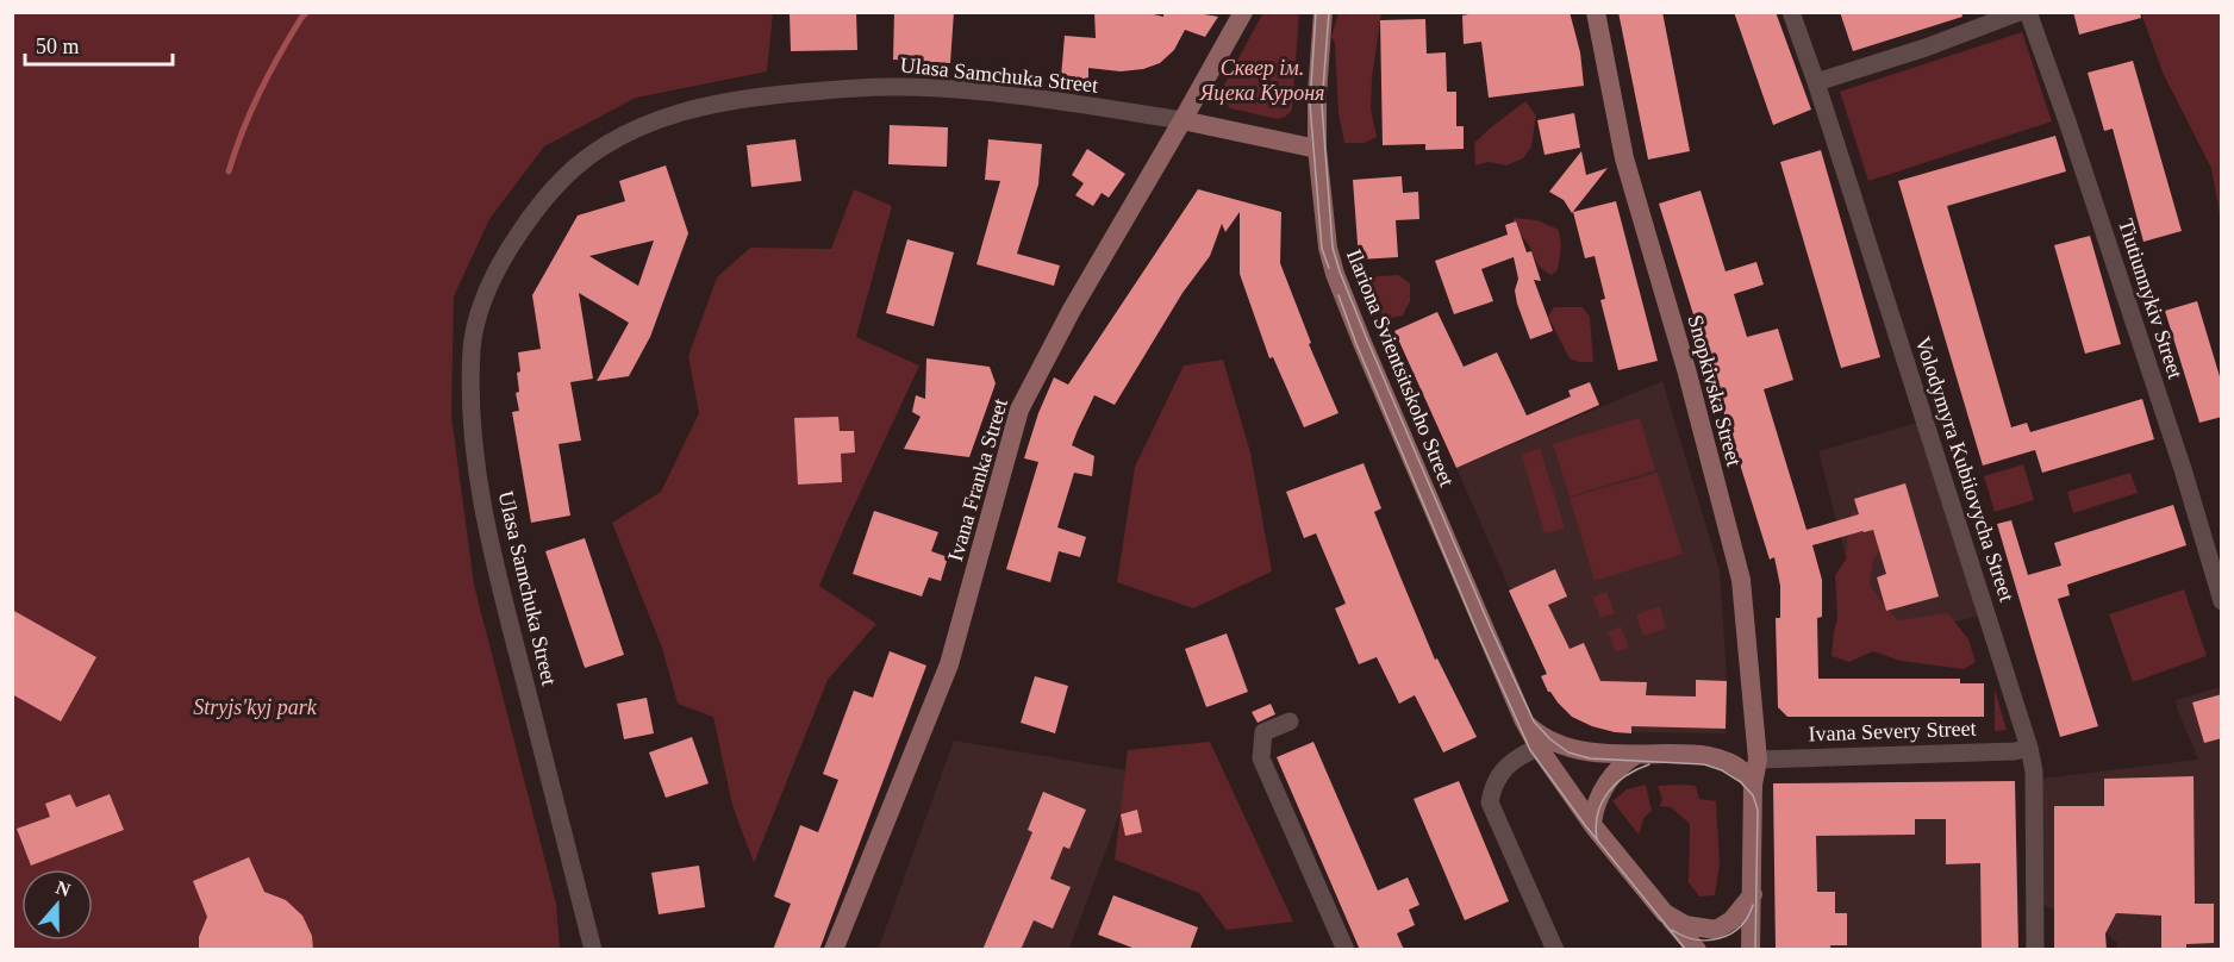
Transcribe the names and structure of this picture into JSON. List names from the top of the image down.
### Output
{
  "streets": {
    "main road": [
      "Ulasa Samchuka Street",
      "Ilariona Svientsitskoho Street",
      "Snopkivska Street",
      "Ivana Franka Street"
    ],
    "street": ["Tiutiunnykiv Street", "Volodymyra Kubiiovycha Street", "Ivana Severy Street"]
  },
  "crossings": [
    ["Ulasa Samchuka Street", "Ilariona Svientsitskoho Street"],
    ["Ulasa Samchuka Street", "Ivana Franka Street"],
    ["Ilariona Svientsitskoho Street", "Snopkivska Street"],
    ["Snopkivska Street", "Ivana Severy Street"],
    ["Volodymyra Kubiiovycha Street", "Ivana Severy Street"]
  ],
  "parks": ["Сквер ім. Яцека Куроня", "Stryjs'kyj park"],
  "scale_bar": "50 m",
  "north": "top"
}
